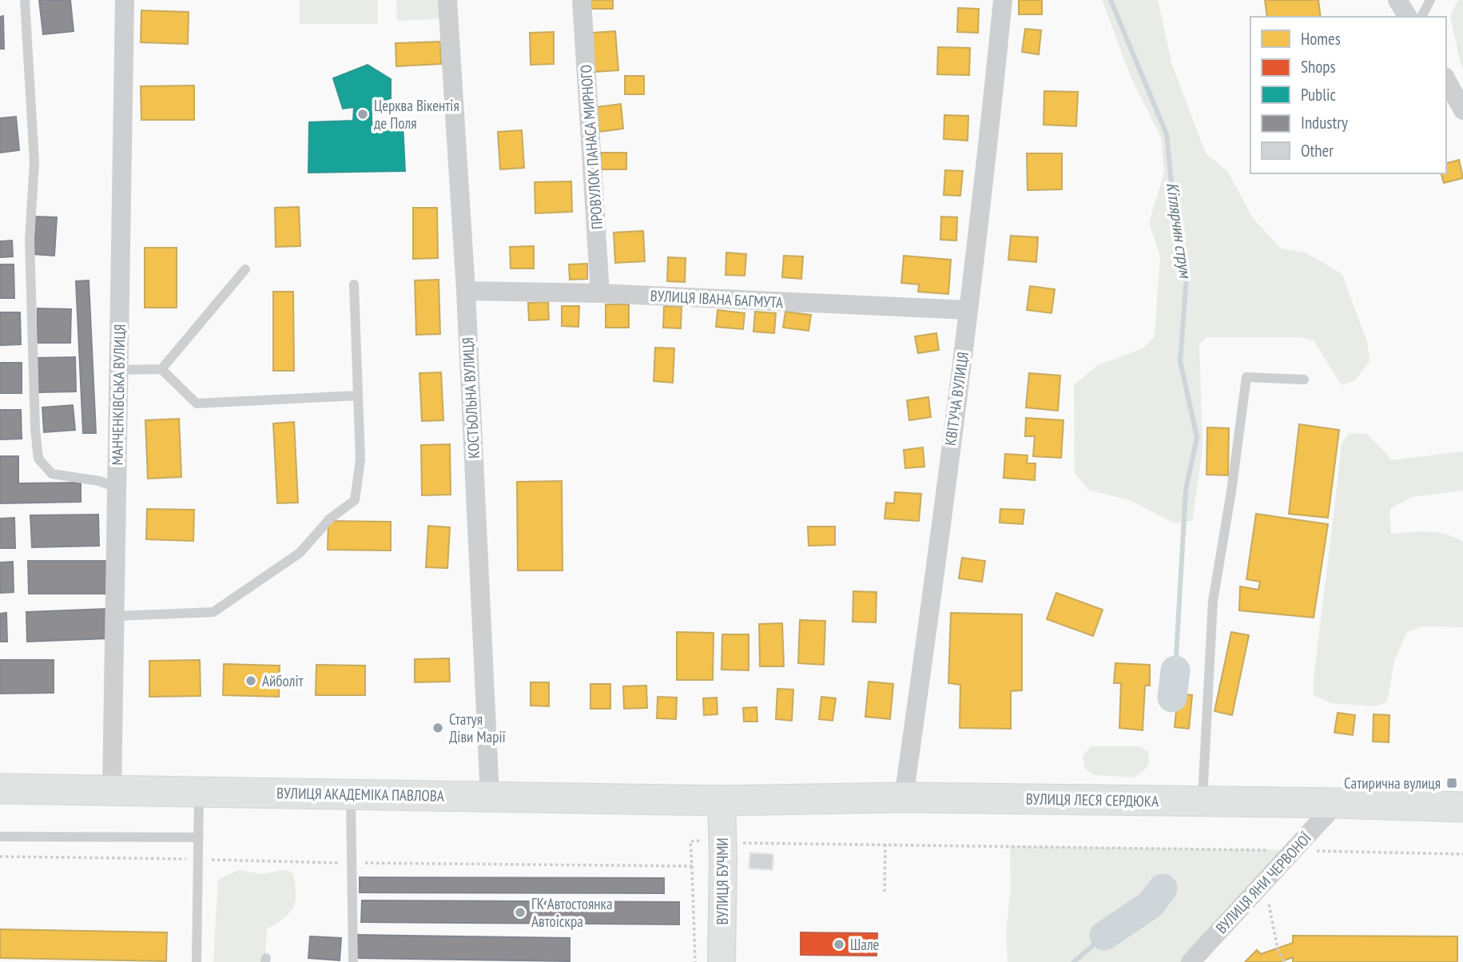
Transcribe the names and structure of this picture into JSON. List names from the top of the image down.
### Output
{
  "streets": {
    "main road": ["ВУЛИЦЯ АКАДЕМІКА ПАВЛОВА", "ВУЛИЦЯ ЛЕСЯ СЕРДЮКА"],
    "street": [
      "ПРОВУЛОК ПАНАСА МИРНОГО",
      "ВУЛИЦЯ ІВАНА БАГМУТА",
      "МАНЧЕНКІВСЬКА ВУЛИЦЯ",
      "КОСТЬОЛЬНА ВУЛИЦЯ",
      "КВІТУЧА ВУЛИЦЯ",
      "ВУЛИЦЯ БУЧМИ",
      "ВУЛИЦЯ ЯНИ ЧЕРВОНОЇ"
    ]
  },
  "crossings": [
    ["ПРОВУЛОК ПАНАСА МИРНОГО", "ВУЛИЦЯ ІВАНА БАГМУТА"],
    ["ВУЛИЦЯ ІВАНА БАГМУТА", "КОСТЬОЛЬНА ВУЛИЦЯ"],
    ["ВУЛИЦЯ ІВАНА БАГМУТА", "КВІТУЧА ВУЛИЦЯ"],
    ["МАНЧЕНКІВСЬКА ВУЛИЦЯ", "ВУЛИЦЯ АКАДЕМІКА ПАВЛОВА"],
    ["КОСТЬОЛЬНА ВУЛИЦЯ", "ВУЛИЦЯ АКАДЕМІКА ПАВЛОВА"],
    ["КВІТУЧА ВУЛИЦЯ", "ВУЛИЦЯ ЛЕСЯ СЕРДЮКА"],
    ["ВУЛИЦЯ АКАДЕМІКА ПАВЛОВА", "ВУЛИЦЯ ЛЕСЯ СЕРДЮКА"],
    ["ВУЛИЦЯ АКАДЕМІКА ПАВЛОВА", "ВУЛИЦЯ БУЧМИ"],
    ["ВУЛИЦЯ ЛЕСЯ СЕРДЮКА", "ВУЛИЦЯ БУЧМИ"],
    ["ВУЛИЦЯ ЛЕСЯ СЕРДЮКА", "ВУЛИЦЯ ЯНИ ЧЕРВОНОЇ"]
  ],
  "water": ["Кітлярчин струм"],
  "places": {
    "other": [
      "Церква Вікентія де Поля",
      "Айболіт",
      "Статуя Діви Марії",
      "ГК Автостоянка Автоіскра",
      "Шале"
    ],
    "transit": ["Сатирична вулиця"]
  },
  "legend": [
    "Homes",
    "Shops",
    "Public",
    "Industry",
    "Other"
  ]
}
